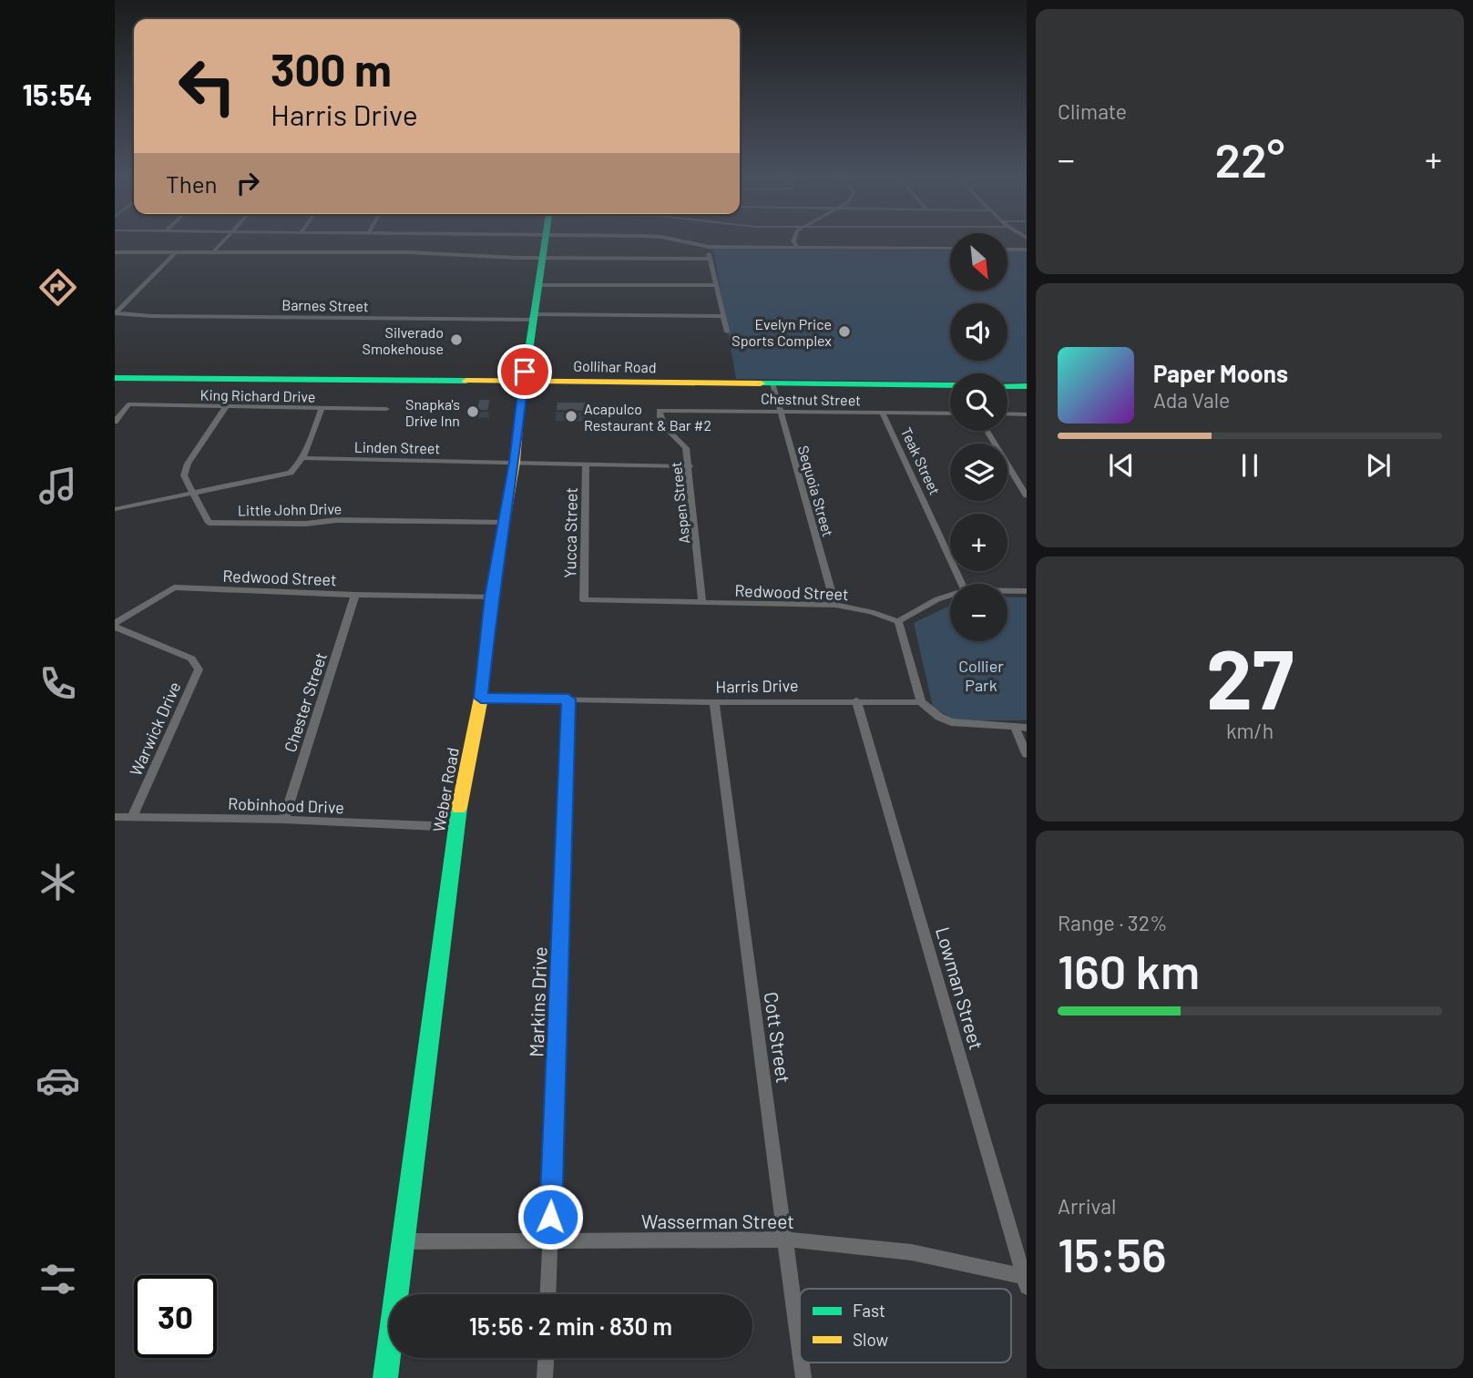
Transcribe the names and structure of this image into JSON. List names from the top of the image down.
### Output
{
  "streets": {
    "main road": ["Gollihar Road", "Weber Road"],
    "street": [
      "Barnes Street",
      "King Richard Drive",
      "Chestnut Street",
      "Linden Street",
      "Teak Street",
      "Sequoia Street",
      "Aspen Street",
      "Little John Drive",
      "Yucca Street",
      "Redwood Street",
      "Harris Drive",
      "Chester Street",
      "Warwick Drive",
      "Robinhood Drive",
      "Lowman Street",
      "Markins Drive",
      "Cott Street",
      "Wasserman Street"
    ]
  },
  "crossings": [
    ["Barnes Street", "Weber Road"],
    ["Gollihar Road", "Sequoia Street"],
    ["Gollihar Road", "Weber Road"],
    ["King Richard Drive", "Little John Drive"],
    ["Chestnut Street", "Teak Street"],
    ["Chestnut Street", "Sequoia Street"],
    ["Chestnut Street", "Aspen Street"],
    ["Linden Street", "Aspen Street"],
    ["Linden Street", "Yucca Street"],
    ["Linden Street", "Weber Road"],
    ["Sequoia Street", "Redwood Street"],
    ["Aspen Street", "Redwood Street"],
    ["Little John Drive", "Weber Road"],
    ["Yucca Street", "Redwood Street"],
    ["Redwood Street", "Chester Street"],
    ["Redwood Street", "Warwick Drive"],
    ["Redwood Street", "Weber Road"],
    ["Harris Drive", "Weber Road"],
    ["Harris Drive", "Lowman Street"],
    ["Harris Drive", "Markins Drive"],
    ["Harris Drive", "Cott Street"],
    ["Chester Street", "Robinhood Drive"],
    ["Warwick Drive", "Robinhood Drive"],
    ["Weber Road", "Robinhood Drive"],
    ["Weber Road", "Wasserman Street"],
    ["Lowman Street", "Wasserman Street"],
    ["Markins Drive", "Wasserman Street"],
    ["Cott Street", "Wasserman Street"]
  ],
  "parks": ["Collier Park"],
  "places": [
    "Evelyn Price Sports Complex",
    "Silverado Smokehouse",
    "Snapka's Drive Inn",
    "Acapulco Restaurant & Bar #2"
  ],
  "legend": ["Fast", "Slow"],
  "north": "bottom right",
  "page": {
    "tabs": "15:54",
    "tile": [
      "Climate",
      ["27", "km/h"],
      ["Range · 32%", "160 km"],
      ["Arrival", "15:56"]
    ],
    "turn": ["300 m", "Harris Drive"],
    "heat": ["−", "22°", "+"],
    "then": "Then",
    "map_buttons": ["+", "−"],
    "song": ["Paper Moons", "Ada Vale"],
    "limit": "30",
    "trip": "15:56 · 2 min · 830 m"
  }
}
